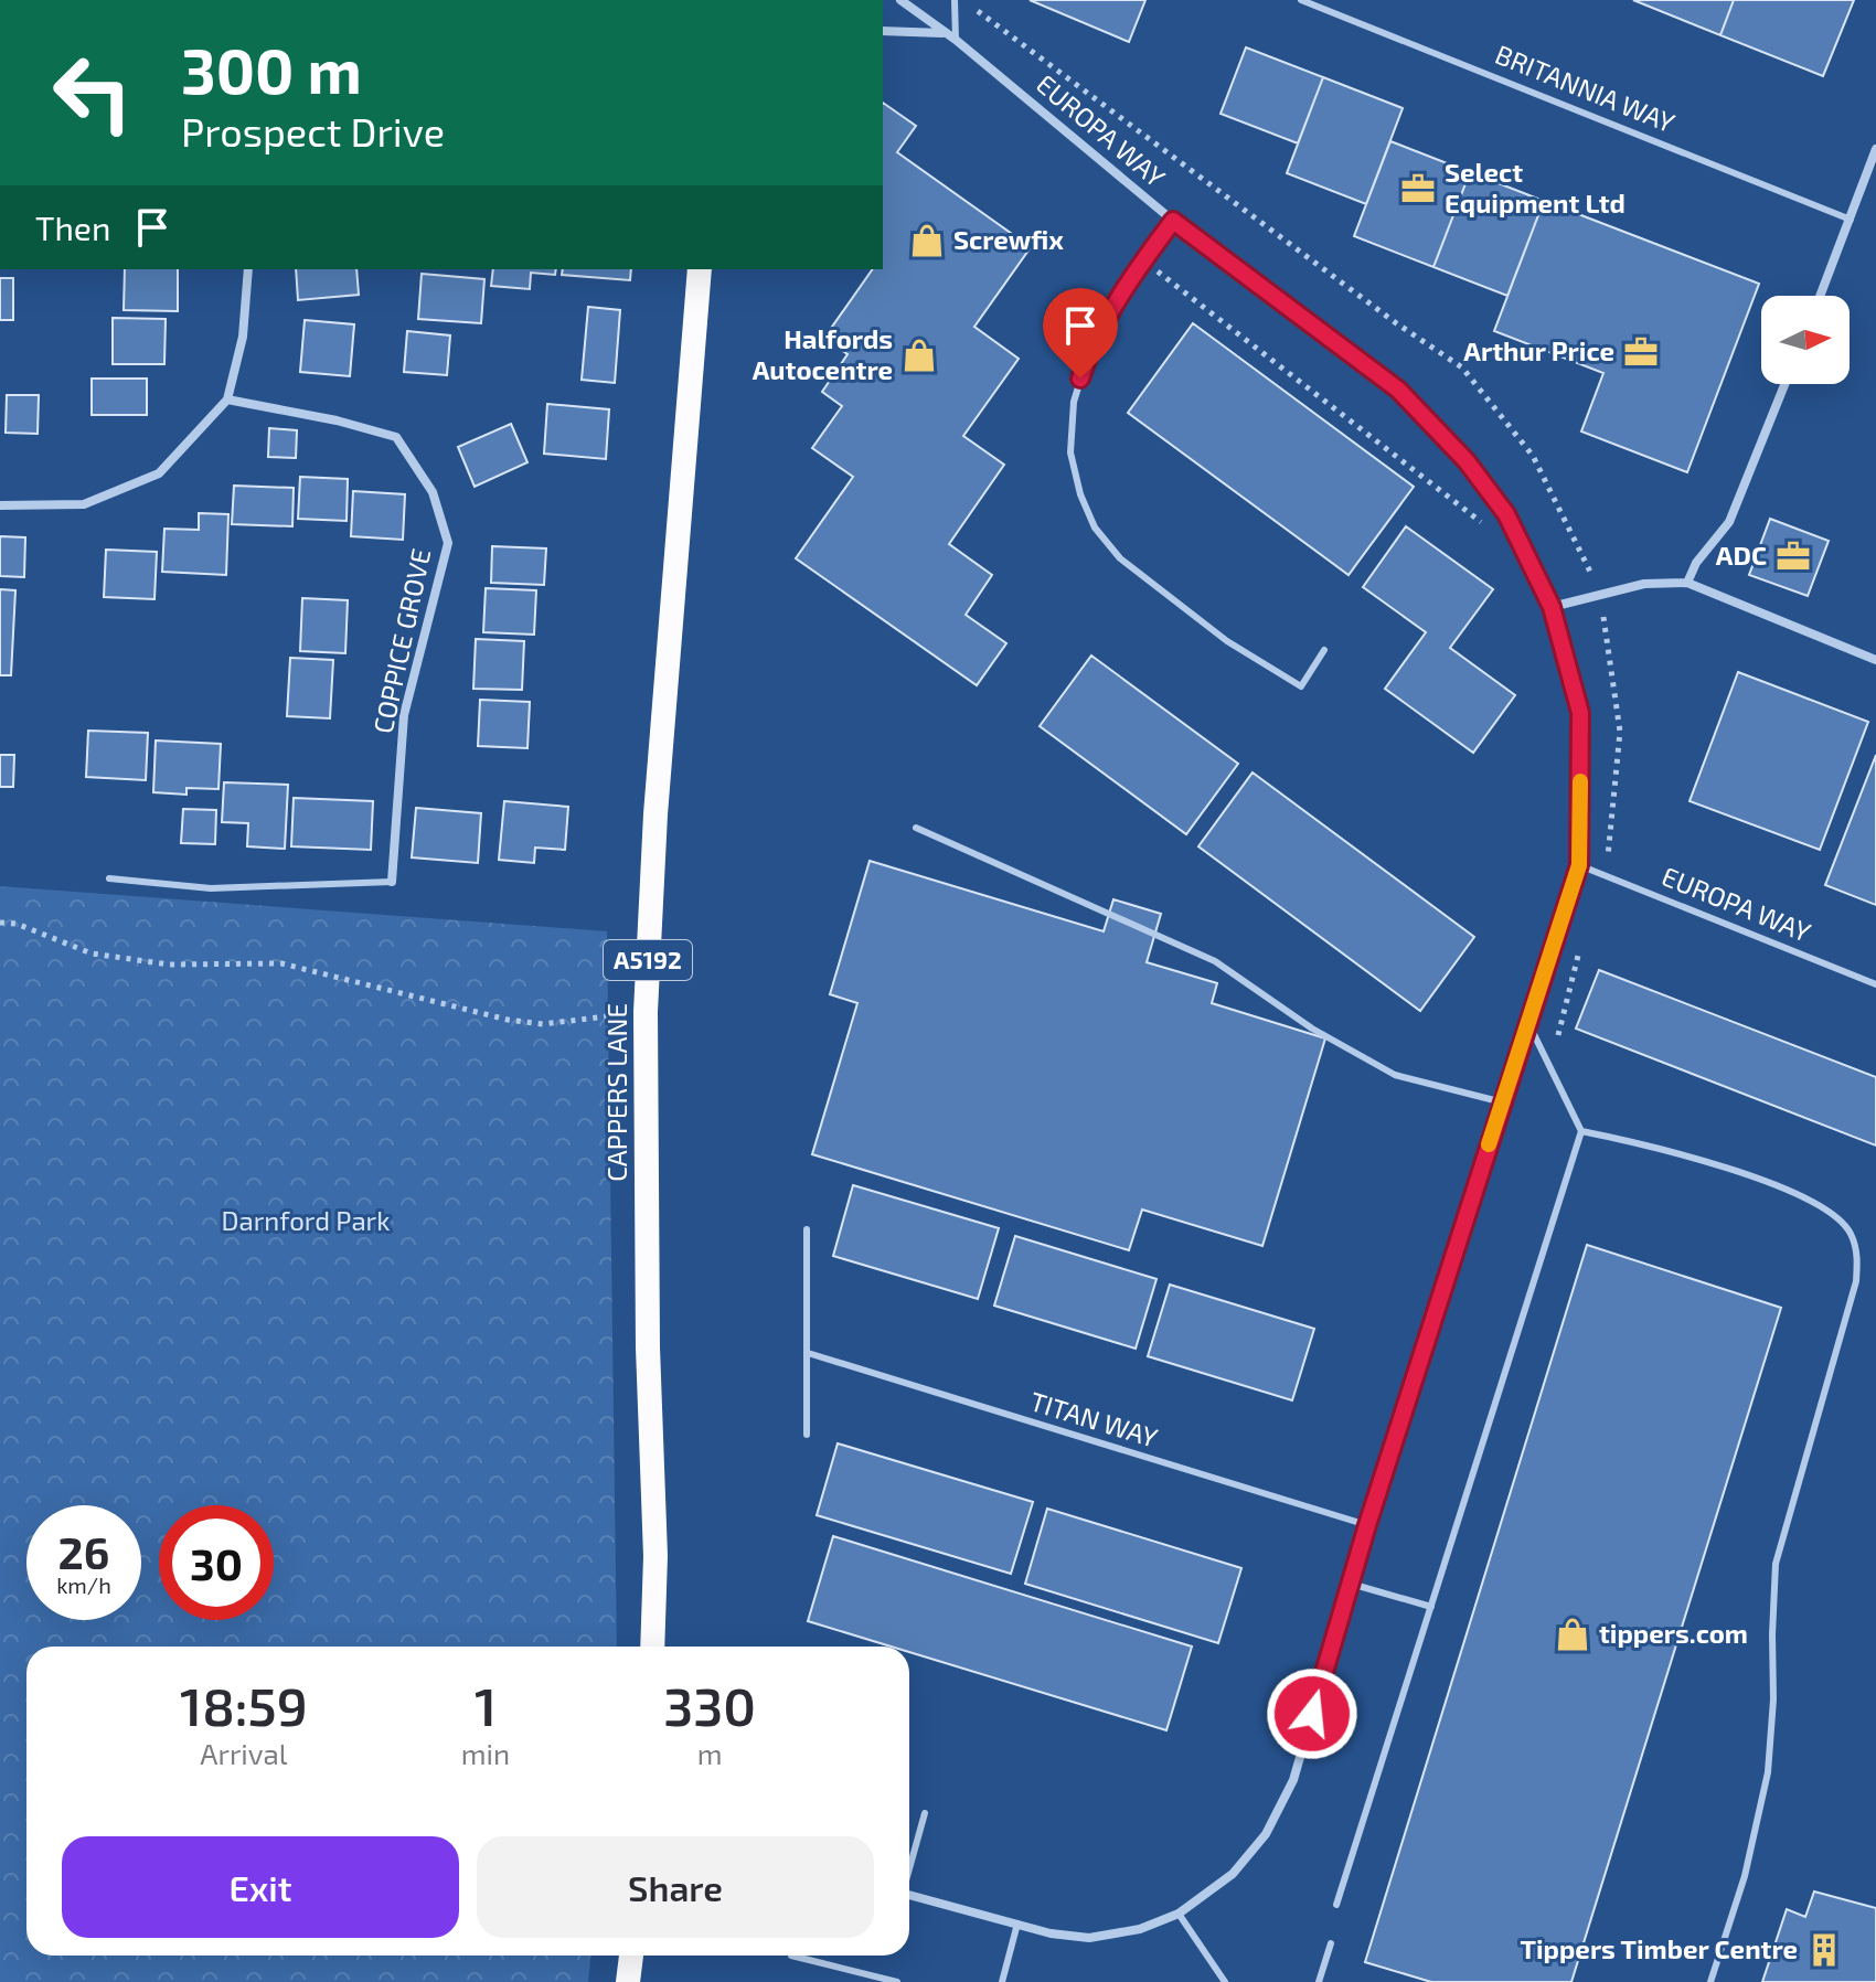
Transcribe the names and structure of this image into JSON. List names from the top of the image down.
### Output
{
  "streets": {
    "highway": ["A5192", "CAPPERS LANE"],
    "street": ["EUROPA WAY", "COPPICE GROVE"],
    "lane": ["BRITANNIA WAY", "TITAN WAY"]
  },
  "crossings": [
    ["EUROPA WAY", "TITAN WAY"]
  ],
  "parks": ["Darnford Park"],
  "places": {
    "office": ["Select Equipment Ltd", "Arthur Price", "ADC"],
    "shop": ["Screwfix", "Halfords Autocentre", "tippers.com"],
    "building": ["Tippers Timber Centre"]
  },
  "north": "right",
  "page": {
    "turn": ["300 m", "Prospect Drive"],
    "then": "Then",
    "speed": "26 km/h",
    "limit": "30",
    "eta": [
      "18:59",
      "Arrival",
      "1",
      "min",
      "330",
      "m"
    ],
    "buttons": ["Exit", "Share"]
  }
}
